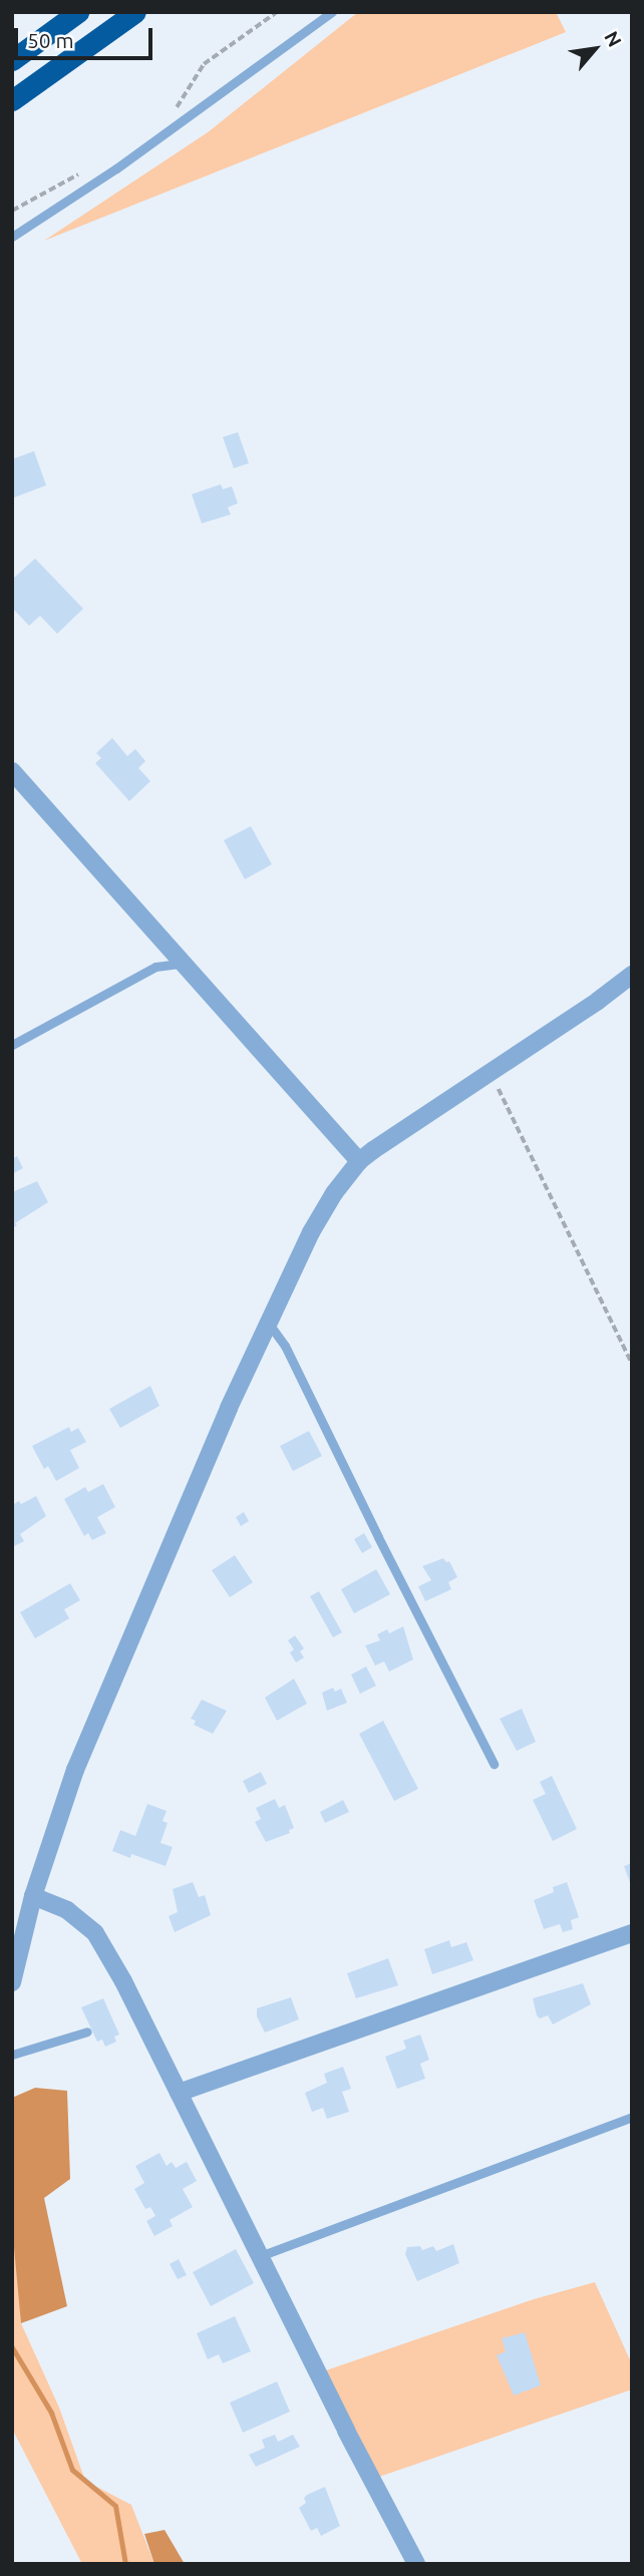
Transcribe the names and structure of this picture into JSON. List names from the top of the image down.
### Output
{
  "scale_bar": "50 m",
  "north": "top right"
}
